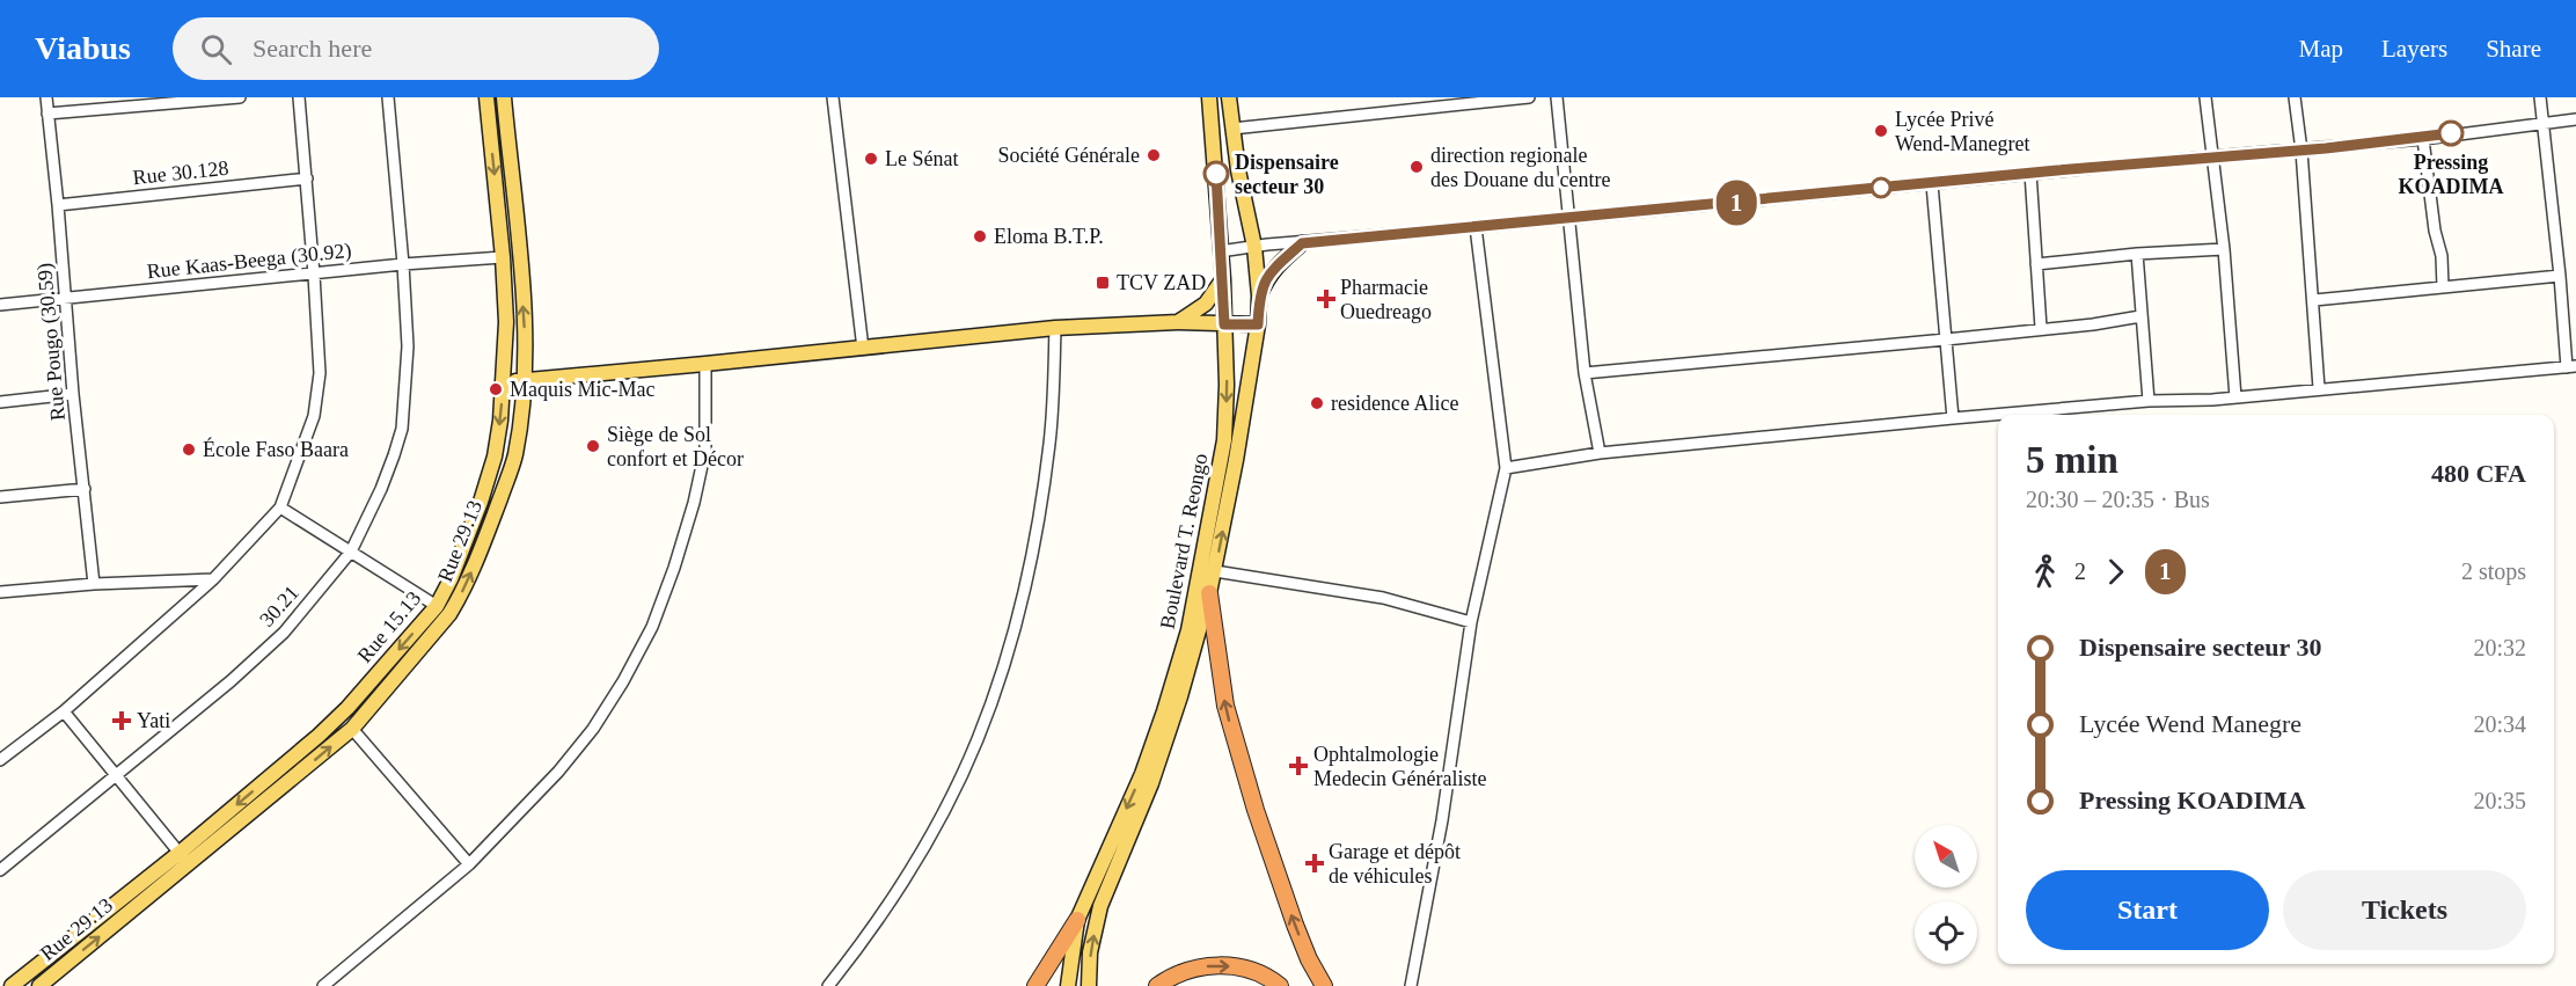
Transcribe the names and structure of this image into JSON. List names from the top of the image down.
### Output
{
  "streets": {
    "main road": ["Rue 29.13", "Boulevard T. Reongo", "Rue 15.13"],
    "street": [
      "Rue 30.128",
      "Rue Kaas-Beega (30.92)",
      "Rue Pougo (30.59)",
      "30.21"
    ]
  },
  "crossings": [
    ["Rue 30.128", "Rue Pougo (30.59)"],
    ["Rue Kaas-Beega (30.92)", "Rue Pougo (30.59)"],
    ["Rue Kaas-Beega (30.92)", "30.21"],
    ["Rue Kaas-Beega (30.92)", "Rue 15.13"]
  ],
  "one_way": ["Rue 29.13", "Rue 15.13"],
  "places": {
    "other": [
      "Lycée Privé Wend-Manegret",
      "Pressing KOADIMA",
      "Société Générale",
      "Le Sénat",
      "direction regionale des Douane du centre",
      "Dispensaire secteur 30",
      "Eloma B.T.P.",
      "Maquis Mic-Mac",
      "residence Alice",
      "Siège de Sol confort et Décor",
      "École Faso Baara"
    ],
    "transit": ["TCV ZAD"],
    "health": [
      "Pharmacie Ouedreago",
      "Yati",
      "Ophtalmologie Medecin Généraliste",
      "Garage et dépôt de véhicules"
    ]
  },
  "lines": ["bus line 1"],
  "north": "top left",
  "page": {
    "header": "Viabus",
    "search": "Search here",
    "nav": ["Map", "Layers", "Share"],
    "on_map": "1",
    "heading": ["5 min", "20:30 – 20:35 · Bus", "480 CFA"],
    "legs": ["2", "1", "2 stops"],
    "list": [
      {
        "name": "Dispensaire secteur 30",
        "value": "20:32"
      },
      {
        "name": "Lycée Wend Manegre",
        "value": "20:34"
      },
      {
        "name": "Pressing KOADIMA",
        "value": "20:35"
      }
    ],
    "buttons": ["Start", "Tickets"]
  }
}
